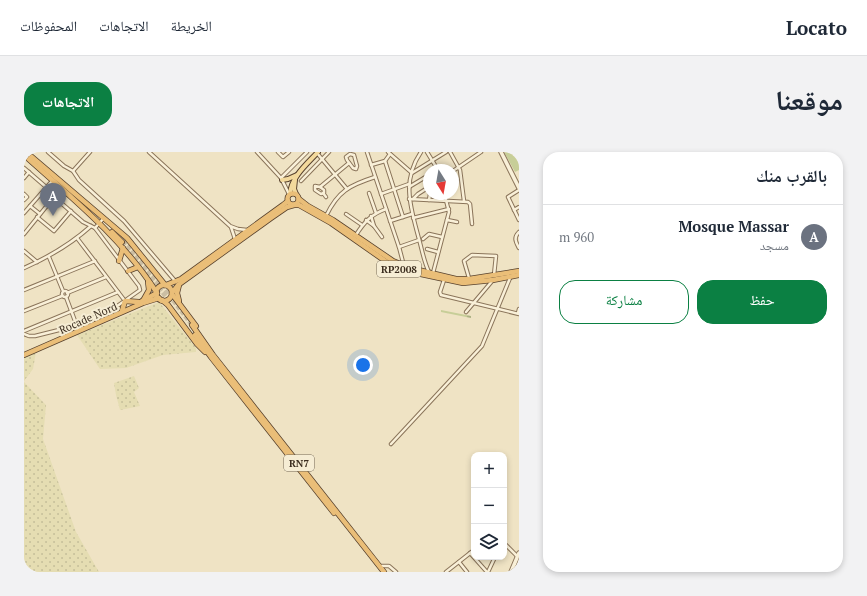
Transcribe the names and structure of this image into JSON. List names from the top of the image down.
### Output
{
  "streets": {
    "highway": ["RP2008", "Rocade Nord", "RN7"]
  },
  "north": "bottom",
  "page": {
    "header": "Locato",
    "nav": ["الخريطة", "الاتجاهات", "المحفوظات"],
    "title": "موقعنا",
    "buttons": [
      "الاتجاهات",
      ["حفظ", "مشاركة"]
    ],
    "heading": "بالقرب منك",
    "pins": "A",
    "list": [
      {
        "mark": "A",
        "name": "Mosque Massar",
        "note": "مسجد",
        "value": "960 m"
      }
    ],
    "map_buttons": ["+", "−"]
  }
}
